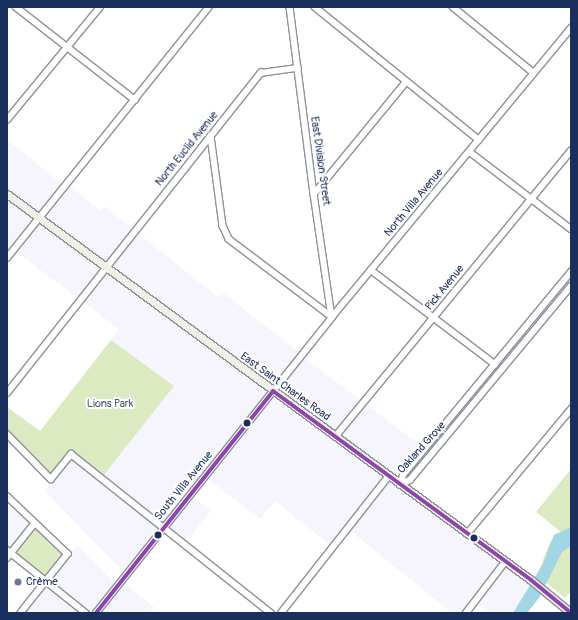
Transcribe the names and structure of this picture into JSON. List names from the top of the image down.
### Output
{
  "streets": {
    "main road": ["East Saint Charles Road"],
    "street": [
      "North Euclid Avenue",
      "East Division Street",
      "North Villa Avenue",
      "Pick Avenue",
      "Oakland Grove",
      "South Villa Avenue"
    ]
  },
  "crossings": [
    ["North Euclid Avenue", "East Division Street"],
    ["North Euclid Avenue", "East Saint Charles Road"],
    ["East Division Street", "North Villa Avenue"],
    ["North Villa Avenue", "East Saint Charles Road"],
    ["North Villa Avenue", "South Villa Avenue"],
    ["Pick Avenue", "East Saint Charles Road"],
    ["East Saint Charles Road", "Oakland Grove"],
    ["East Saint Charles Road", "South Villa Avenue"]
  ],
  "parks": ["Lions Park"],
  "places": ["Crème"]
}
